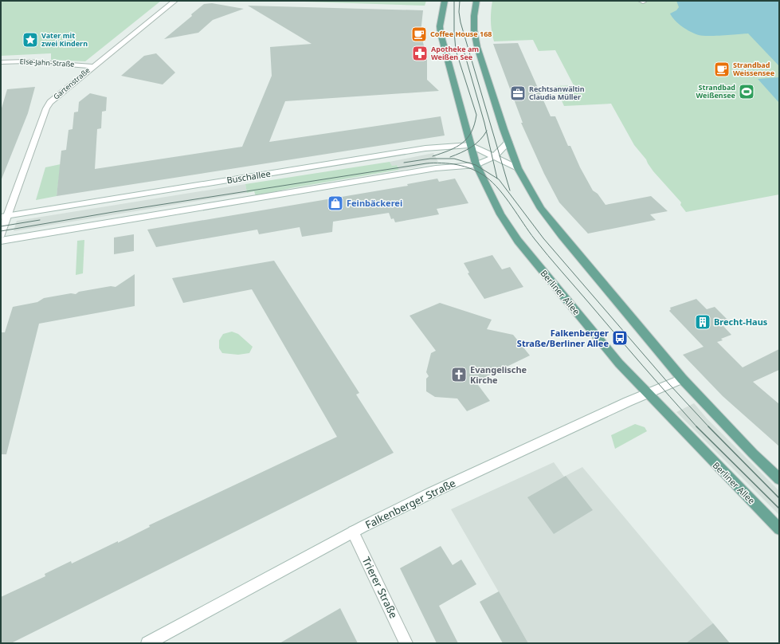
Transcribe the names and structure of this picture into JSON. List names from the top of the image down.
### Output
{
  "streets": {
    "main road": ["Berliner Allee"],
    "street": [
      "Else-Jahn-Straße",
      "Gartenstraße",
      "Buschallee",
      "Falkenberger Straße",
      "Trierer Straße"
    ]
  },
  "crossings": [
    ["Else-Jahn-Straße", "Gartenstraße"],
    ["Gartenstraße", "Buschallee"],
    ["Buschallee", "Berliner Allee"],
    ["Berliner Allee", "Falkenberger Straße"],
    ["Falkenberger Straße", "Trierer Straße"]
  ],
  "places": {
    "cafe": ["Coffee House 168", "Strandbad Weissensee"],
    "place": ["Vater mit zwei Kindern"],
    "pharmacy": ["Apotheke am Weißen See"],
    "sports": ["Strandbad Weißensee"],
    "office": ["Rechtsanwältin Claudia Müller"],
    "shop": ["Feinbäckerei"],
    "building": ["Brecht-Haus"],
    "bus stop": ["Falkenberger Straße/Berliner Allee"],
    "church": ["Evangelische Kirche"]
  }
}
